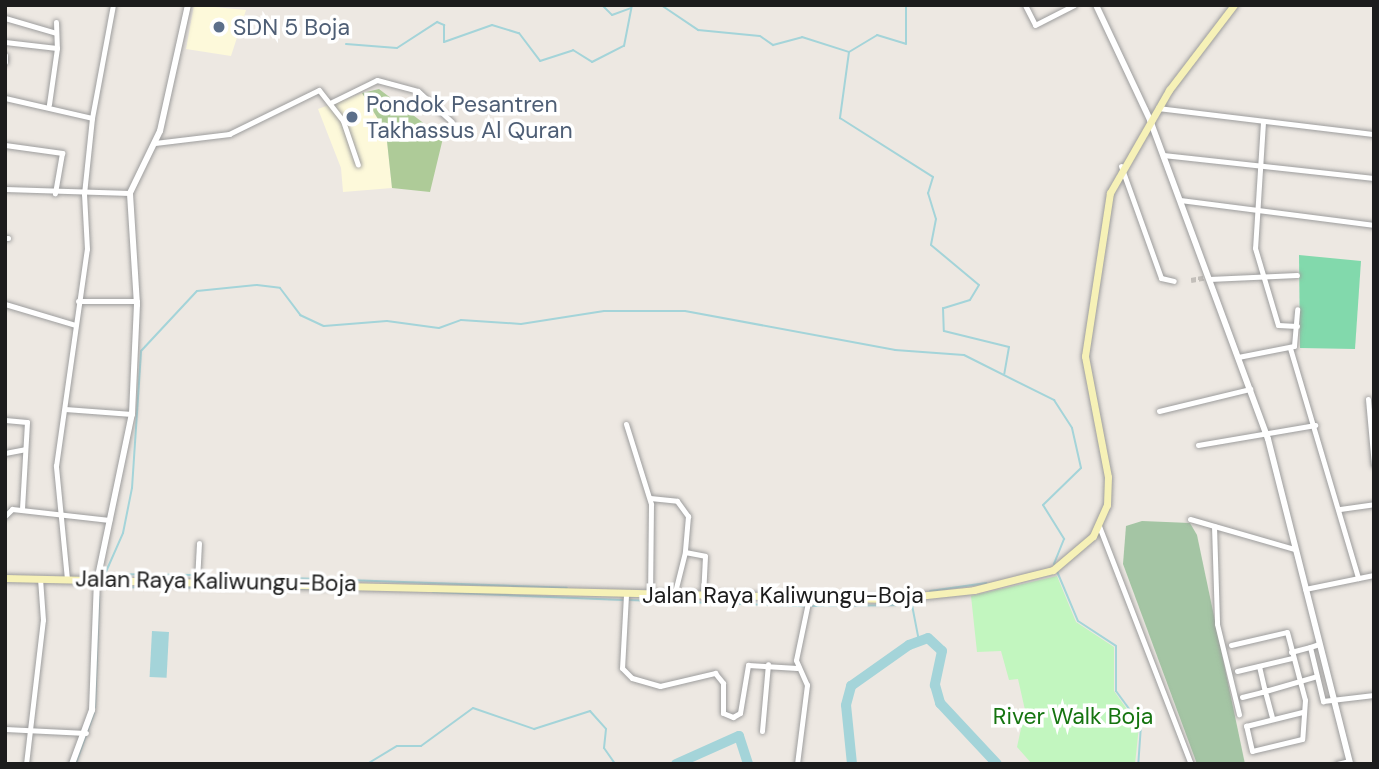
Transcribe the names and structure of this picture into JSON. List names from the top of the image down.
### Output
{
  "streets": {
    "main road": ["Jalan Raya Kaliwungu-Boja"]
  },
  "parks": ["River Walk Boja"],
  "places": ["SDN 5 Boja", "Pondok Pesantren Takhassus Al Quran"]
}
